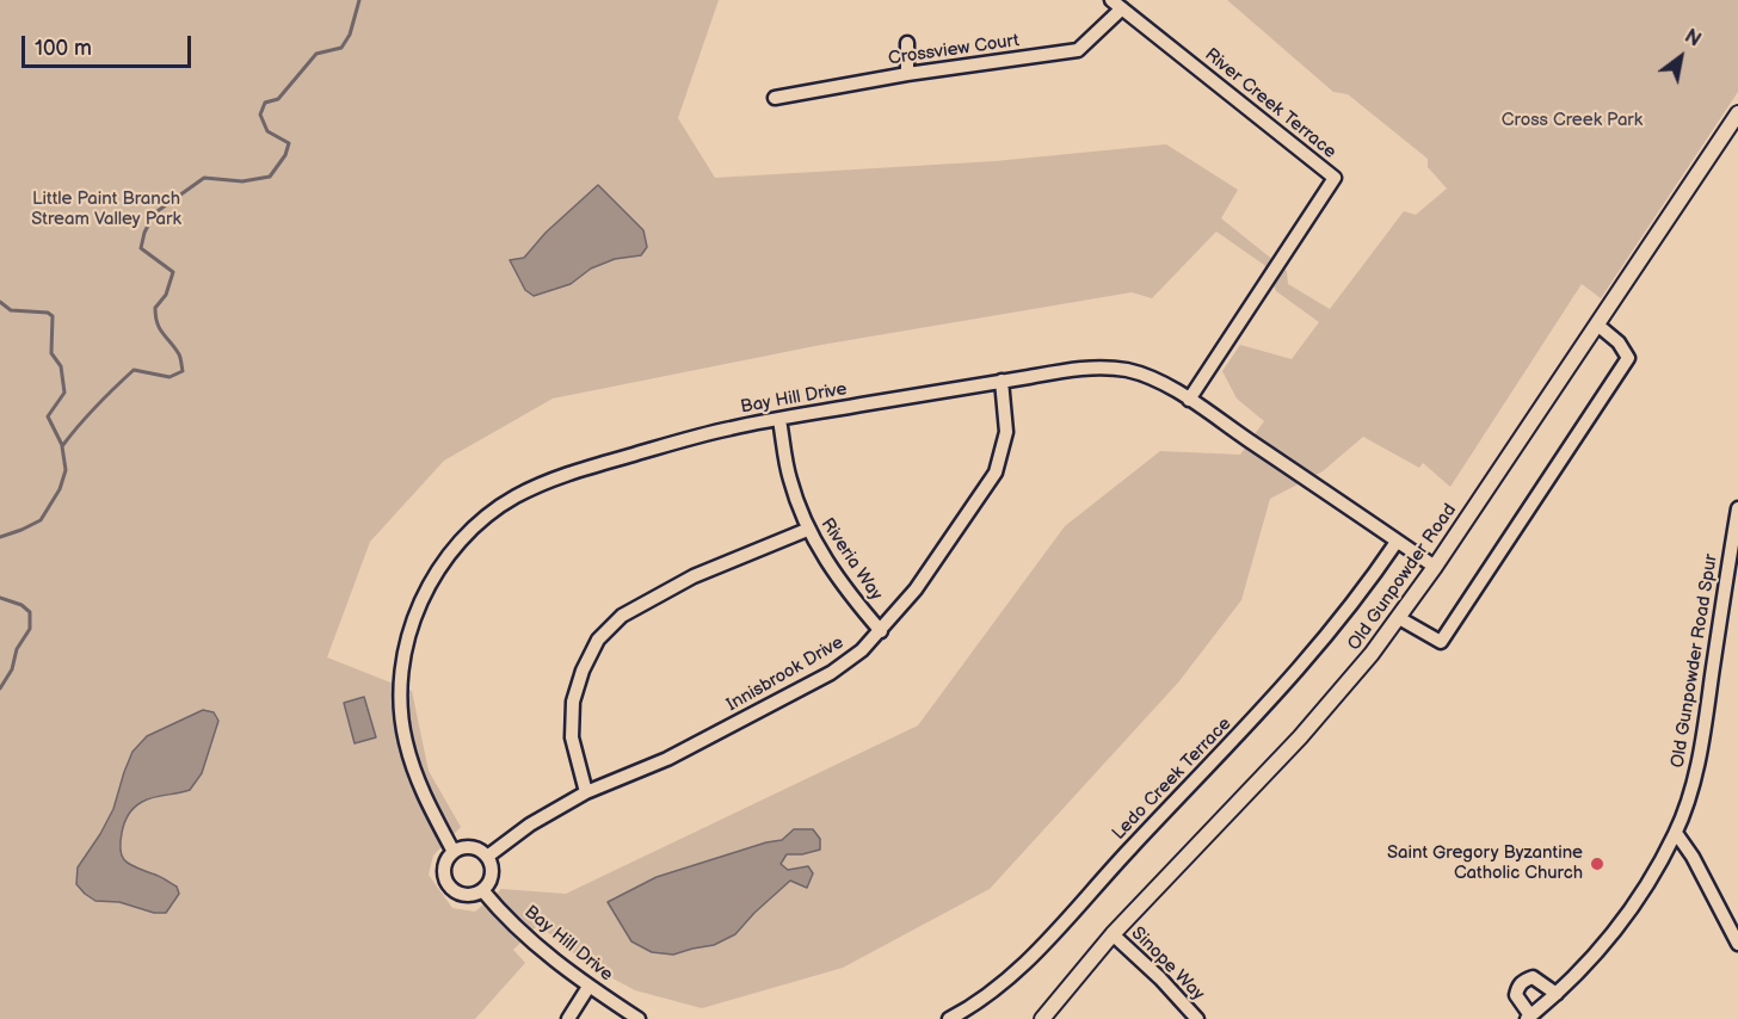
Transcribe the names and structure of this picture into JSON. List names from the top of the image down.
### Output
{
  "streets": {
    "main road": ["Old Gunpowder Road"],
    "street": [
      "Crossview Court",
      "River Creek Terrace",
      "Bay Hill Drive",
      "Riveria Way",
      "Old Gunpowder Road Spur",
      "Innisbrook Drive",
      "Ledo Creek Terrace",
      "Sinope Way"
    ]
  },
  "crossings": [
    ["Crossview Court", "River Creek Terrace"],
    ["River Creek Terrace", "Bay Hill Drive"],
    ["Bay Hill Drive", "Riveria Way"],
    ["Bay Hill Drive", "Old Gunpowder Road"],
    ["Bay Hill Drive", "Innisbrook Drive"],
    ["Bay Hill Drive", "Ledo Creek Terrace"],
    ["Riveria Way", "Innisbrook Drive"],
    ["Old Gunpowder Road", "Sinope Way"]
  ],
  "parks": ["Cross Creek Park", "Little Paint Branch Stream Valley Park"],
  "places": ["Saint Gregory Byzantine Catholic Church"],
  "scale_bar": "100 m",
  "north": "top right"
}
